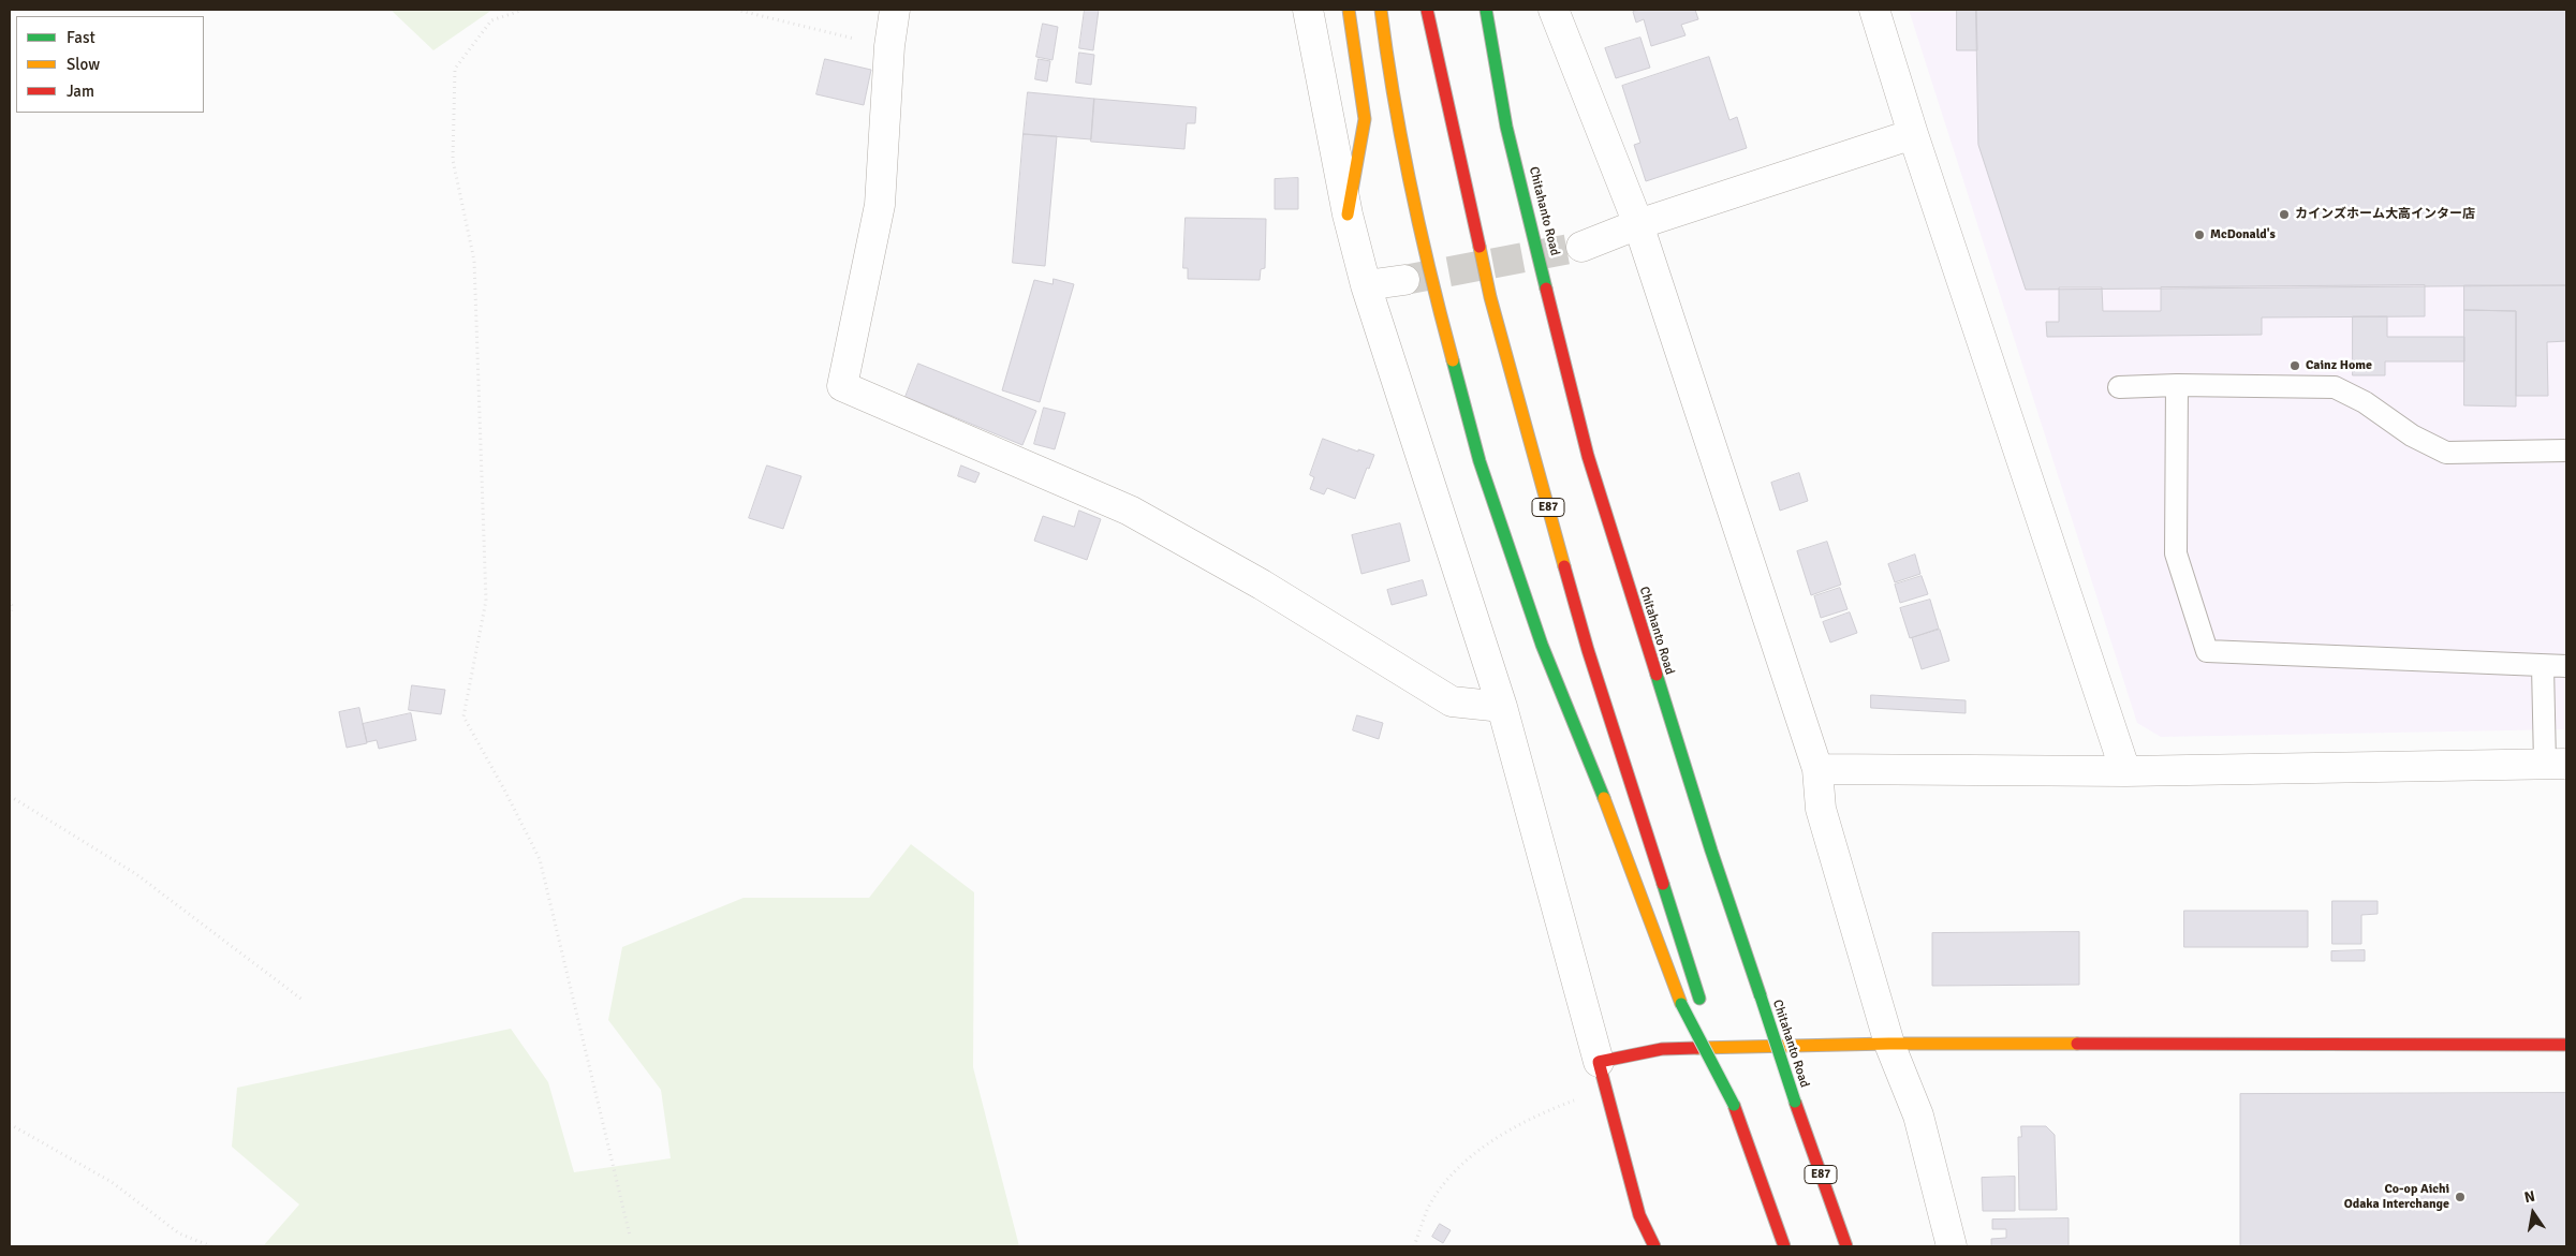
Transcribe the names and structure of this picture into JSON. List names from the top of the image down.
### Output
{
  "streets": {
    "main road": ["Chitahanto Road", "E87"]
  },
  "places": [
    "カインズホーム大高インター店",
    "McDonald's",
    "Cainz Home",
    "Co-op Aichi Odaka Interchange"
  ],
  "legend": ["Fast", "Slow", "Jam"],
  "north": "top"
}
